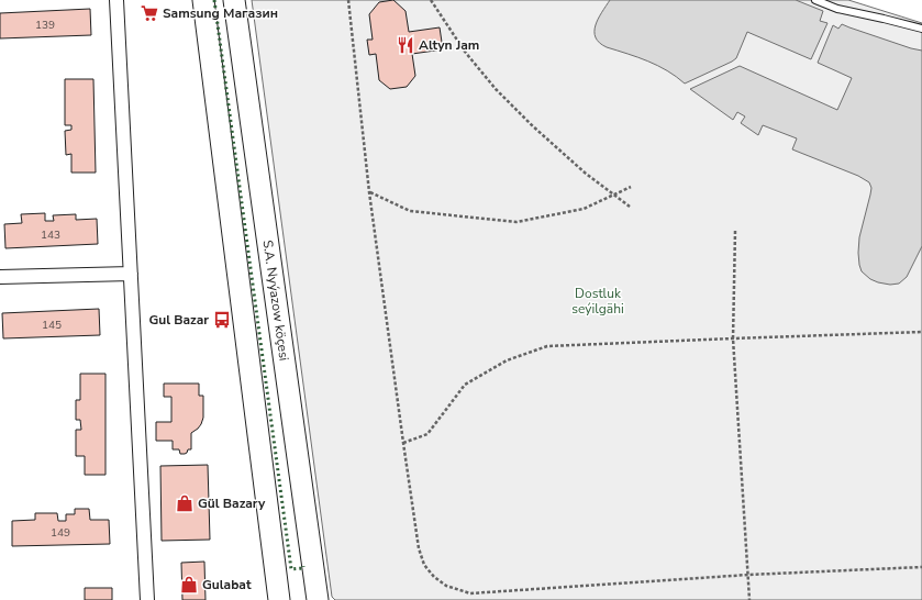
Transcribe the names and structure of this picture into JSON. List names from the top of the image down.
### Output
{
  "streets": {
    "main road": ["S.A. Nyýazow köçesi"]
  },
  "parks": ["Dostluk seýilgähi"],
  "places": {
    "supermarket": ["Samsung Магазин"],
    "restaurant": ["Altyn Jam"],
    "bus stop": ["Gul Bazar"],
    "shop": ["Gül Bazary", "Gulabat"]
  },
  "house_numbers": [
    "139",
    "143",
    "145",
    "149"
  ]
}
